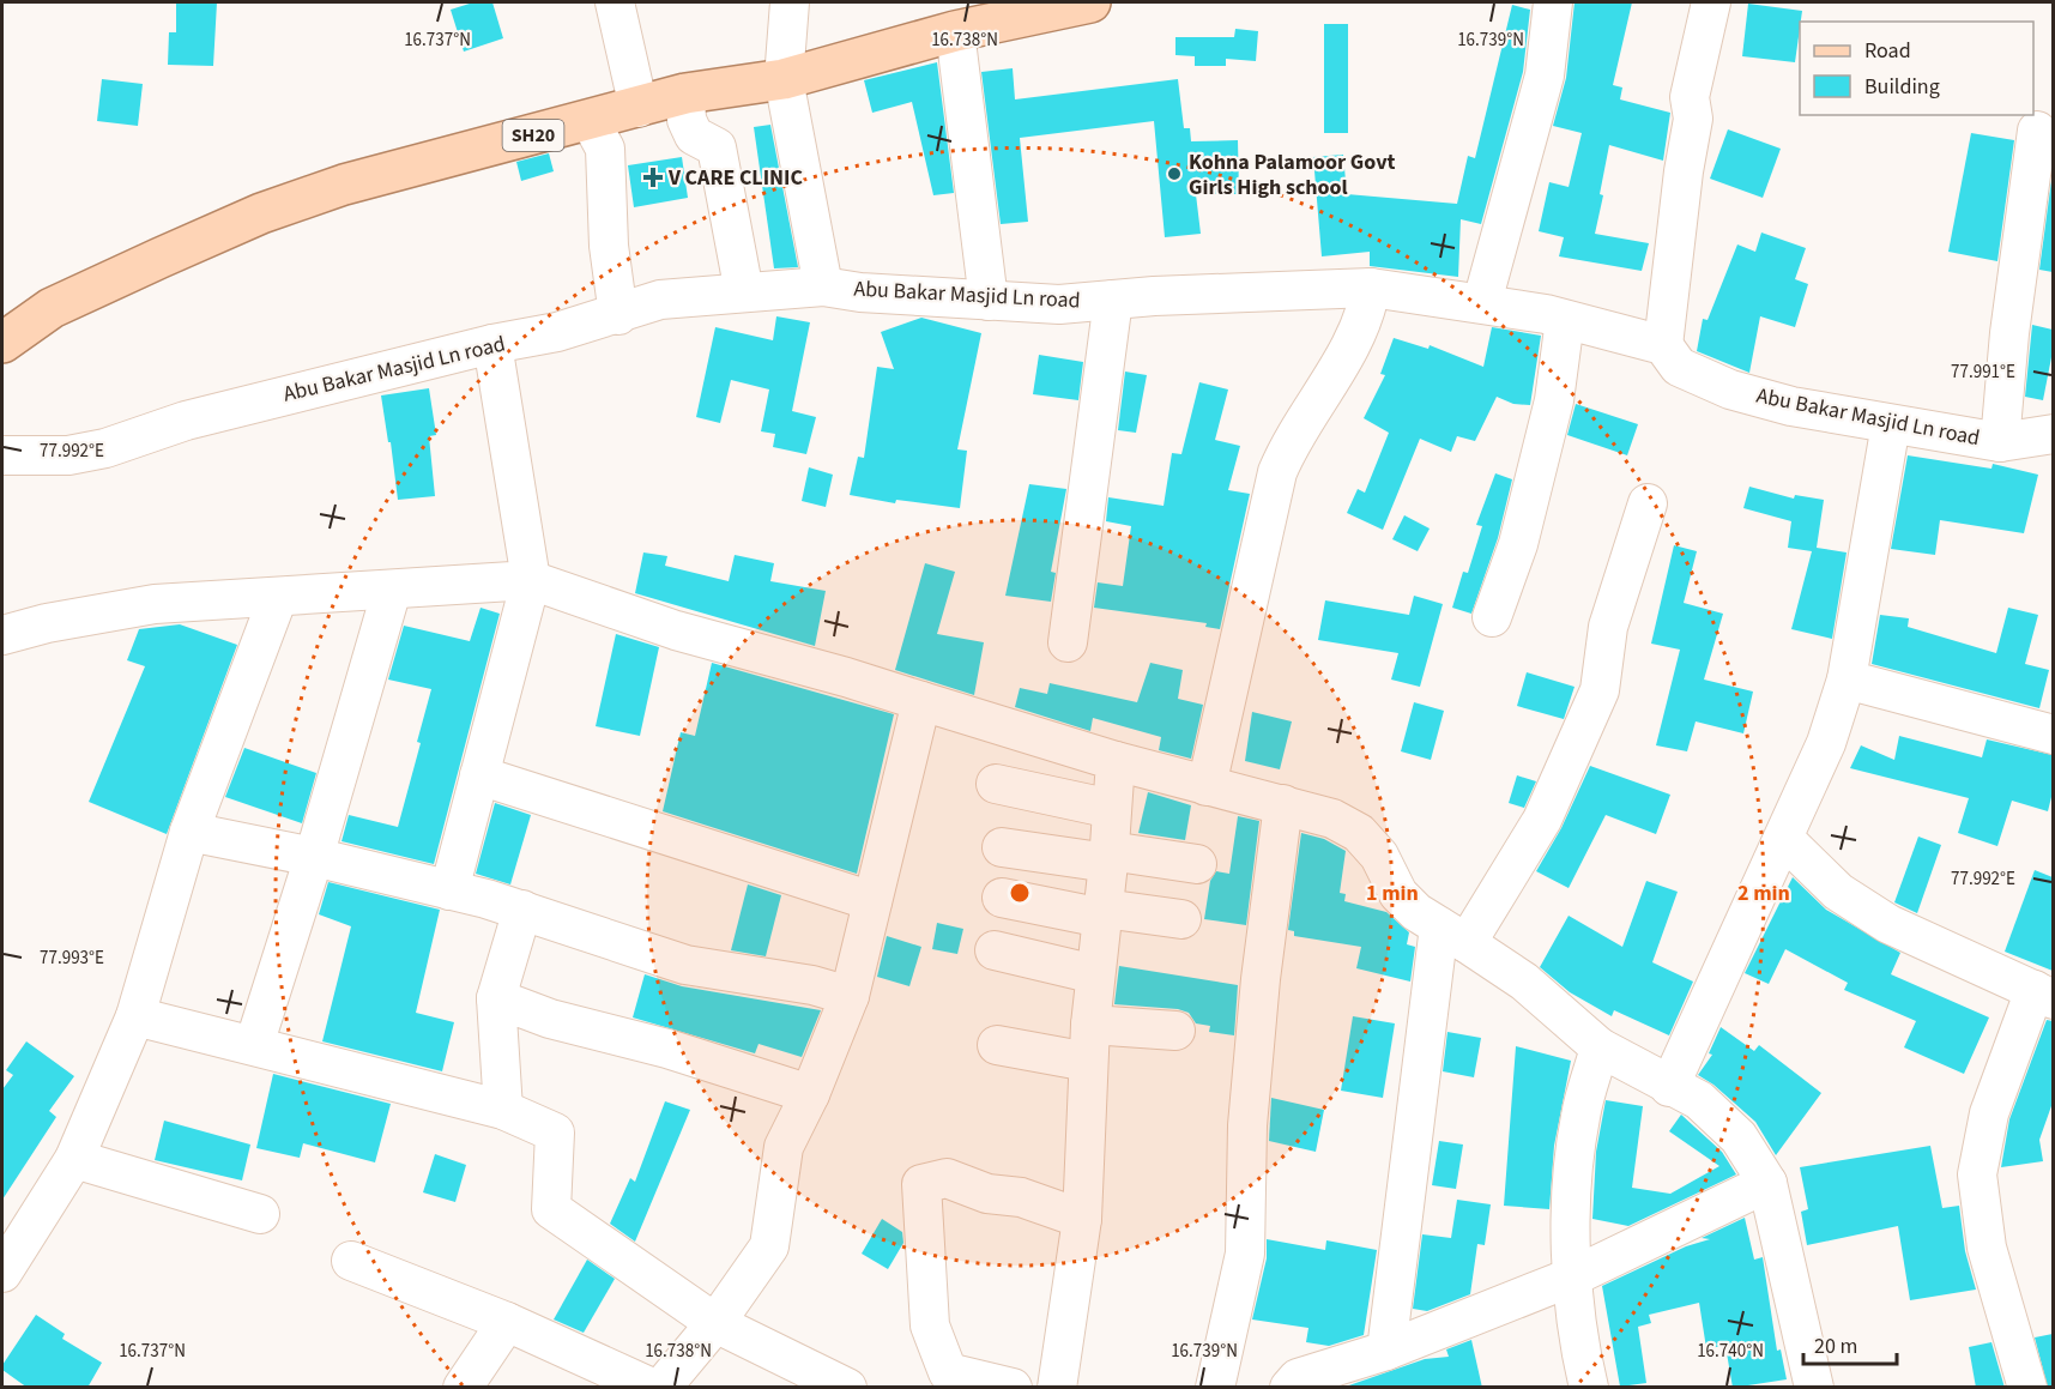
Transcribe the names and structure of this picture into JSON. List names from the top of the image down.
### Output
{
  "streets": {
    "main road": ["SH20"],
    "street": ["Abu Bakar Masjid Ln road"]
  },
  "places": {
    "other": ["Kohna Palamoor Govt Girls High school"],
    "health": ["V CARE CLINIC"]
  },
  "legend": ["Road", "Building"],
  "scale_bar": "20 m",
  "coordinates": [
    "16.737°N",
    "16.738°N",
    "16.739°N",
    "77.991°E",
    "77.992°E",
    "77.993°E",
    "16.740°N"
  ],
  "rings": ["1 min", "2 min"]
}
